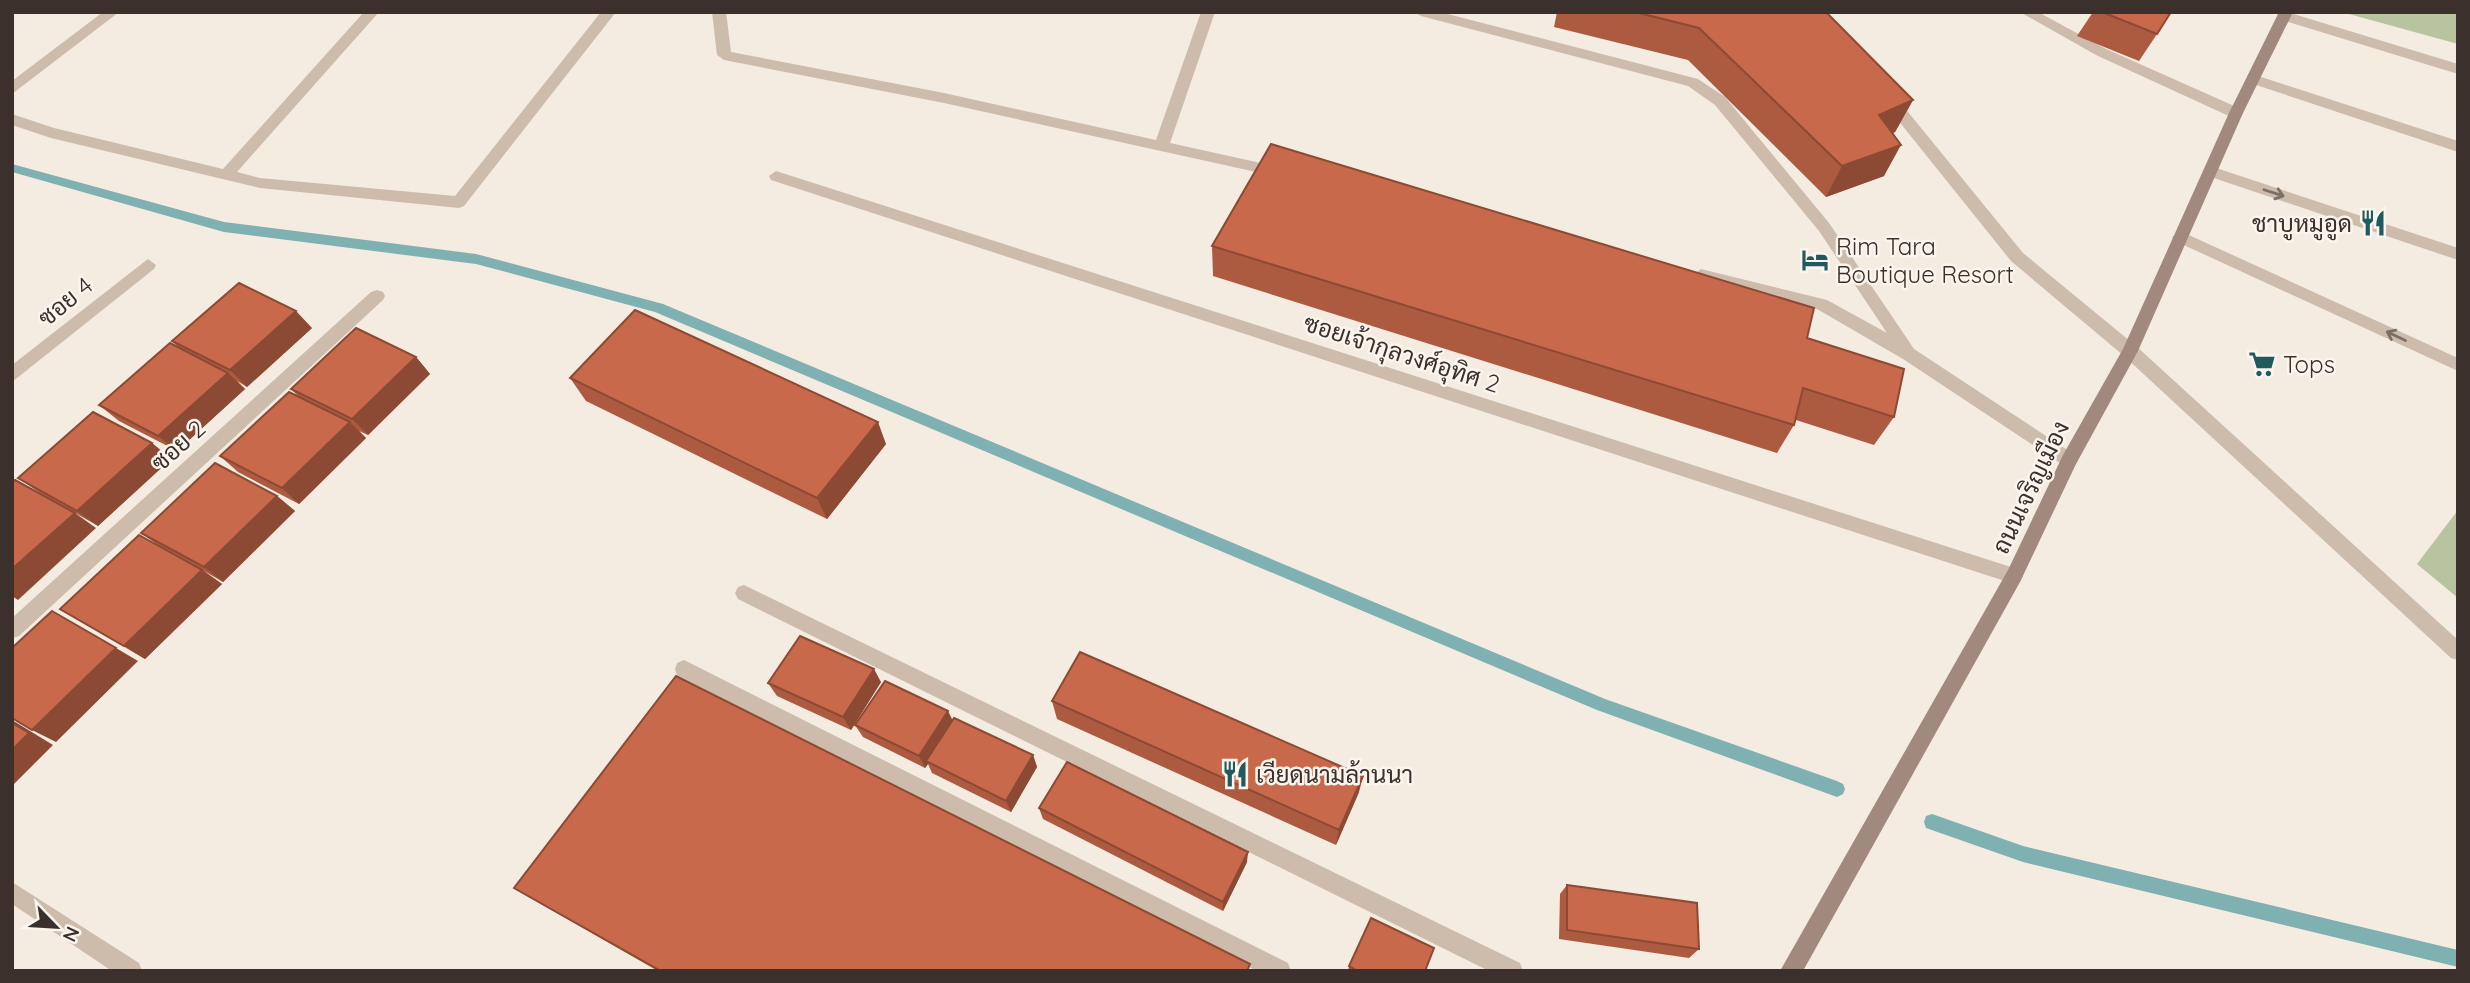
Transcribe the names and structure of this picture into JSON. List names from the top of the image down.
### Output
{
  "streets": {
    "main road": ["ถนนเจริญเมือง"],
    "street": ["ซอย 4", "ซอยเจ้ากุลวงศ์อุทิศ 2", "ซอย 2"]
  },
  "crossings": [
    ["ซอยเจ้ากุลวงศ์อุทิศ 2", "ถนนเจริญเมือง"]
  ],
  "places": {
    "restaurant": ["ชาบูหมูอูด", "เวียดนามล้านนา"],
    "hotel": ["Rim Tara Boutique Resort"],
    "supermarket": ["Tops"]
  },
  "north": "bottom right"
}
